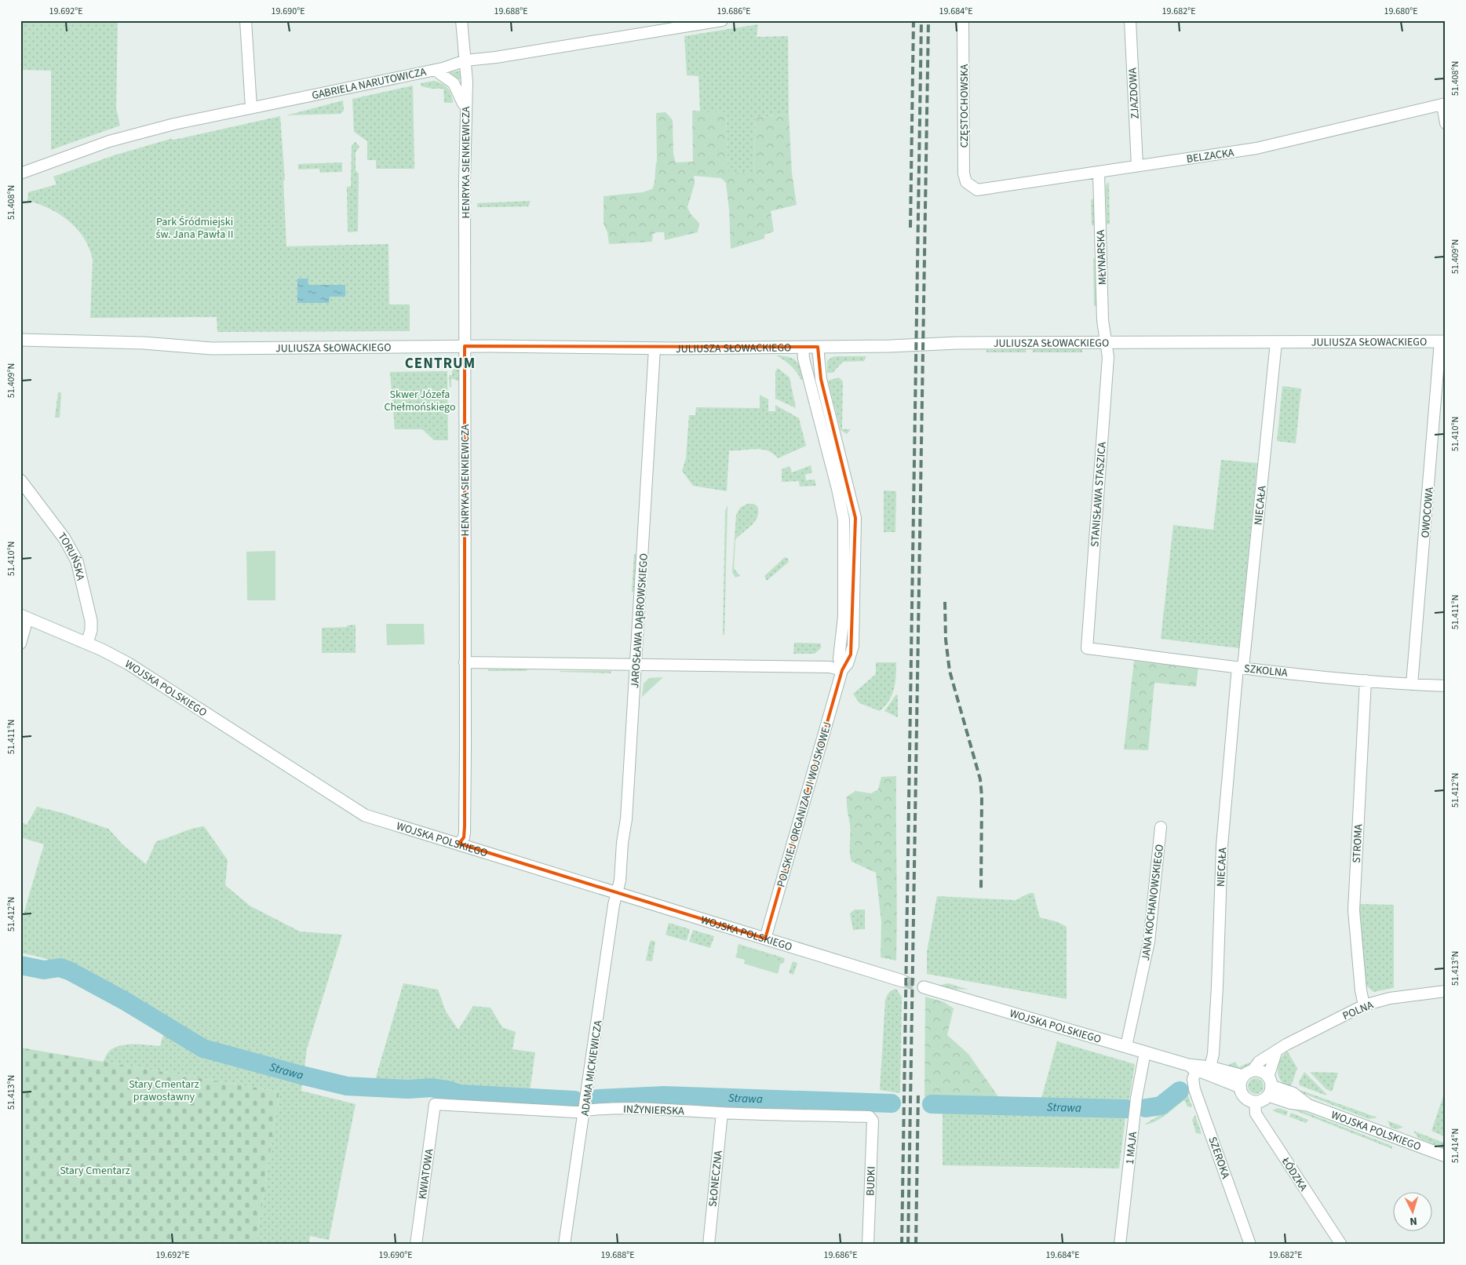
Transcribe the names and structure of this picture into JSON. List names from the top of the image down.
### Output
{
  "streets": {
    "street": [
      "GABRIELA NARUTOWICZA",
      "ZJAZDOWA",
      "CZĘSTOCHOWSKA",
      "BELZACKA",
      "HENRYKA SIENKIEWICZA",
      "MŁYNARSKA",
      "JULIUSZA SŁOWACKIEGO",
      "STANISŁAWA STASZICA",
      "NIECAŁA",
      "OWOCOWA",
      "TORUŃSKA",
      "JAROSŁAWA DĄBROWSKIEGO",
      "SZKOLNA",
      "WOJSKA POLSKIEGO",
      "POLSKIEJ ORGANIZACJI WOJSKOWEJ",
      "STROMA",
      "JANA KOCHANOWSKIEGO",
      "POLNA",
      "ADAMA MICKIEWICZA",
      "INŻYNIERSKA",
      "1 MAJA",
      "SZEROKA",
      "KWIATOWA",
      "ŁÓDZKA",
      "SŁONECZNA",
      "BUDKI"
    ]
  },
  "crossings": [
    ["GABRIELA NARUTOWICZA", "HENRYKA SIENKIEWICZA"],
    ["ZJAZDOWA", "BELZACKA"],
    ["CZĘSTOCHOWSKA", "BELZACKA"],
    ["BELZACKA", "MŁYNARSKA"],
    ["HENRYKA SIENKIEWICZA", "JULIUSZA SŁOWACKIEGO"],
    ["HENRYKA SIENKIEWICZA", "WOJSKA POLSKIEGO"],
    ["MŁYNARSKA", "JULIUSZA SŁOWACKIEGO"],
    ["MŁYNARSKA", "STANISŁAWA STASZICA"],
    ["JULIUSZA SŁOWACKIEGO", "STANISŁAWA STASZICA"],
    ["JULIUSZA SŁOWACKIEGO", "NIECAŁA"],
    ["JULIUSZA SŁOWACKIEGO", "OWOCOWA"],
    ["JULIUSZA SŁOWACKIEGO", "JAROSŁAWA DĄBROWSKIEGO"],
    ["JULIUSZA SŁOWACKIEGO", "POLSKIEJ ORGANIZACJI WOJSKOWEJ"],
    ["STANISŁAWA STASZICA", "SZKOLNA"],
    ["NIECAŁA", "SZKOLNA"],
    ["NIECAŁA", "WOJSKA POLSKIEGO"],
    ["OWOCOWA", "SZKOLNA"],
    ["TORUŃSKA", "WOJSKA POLSKIEGO"],
    ["JAROSŁAWA DĄBROWSKIEGO", "WOJSKA POLSKIEGO"],
    ["JAROSŁAWA DĄBROWSKIEGO", "ADAMA MICKIEWICZA"],
    ["SZKOLNA", "STROMA"],
    ["WOJSKA POLSKIEGO", "POLSKIEJ ORGANIZACJI WOJSKOWEJ"],
    ["WOJSKA POLSKIEGO", "JANA KOCHANOWSKIEGO"],
    ["WOJSKA POLSKIEGO", "POLNA"],
    ["WOJSKA POLSKIEGO", "ADAMA MICKIEWICZA"],
    ["WOJSKA POLSKIEGO", "1 MAJA"],
    ["WOJSKA POLSKIEGO", "SZEROKA"],
    ["WOJSKA POLSKIEGO", "ŁÓDZKA"],
    ["STROMA", "POLNA"],
    ["POLNA", "ŁÓDZKA"],
    ["ADAMA MICKIEWICZA", "INŻYNIERSKA"],
    ["INŻYNIERSKA", "KWIATOWA"],
    ["INŻYNIERSKA", "SŁONECZNA"],
    ["INŻYNIERSKA", "BUDKI"]
  ],
  "districts": ["CENTRUM"],
  "water": ["Strawa"],
  "parks": [
    "Park Śródmiejski św. Jana Pawła II",
    "Skwer Józefa Chełmońskiego",
    "Stary Cmentarz prawosławny",
    "Stary Cmentarz"
  ],
  "north": "bottom",
  "coordinates": [
    "19.692°E",
    "19.690°E",
    "19.688°E",
    "19.686°E",
    "19.684°E",
    "19.682°E",
    "19.680°E",
    "51.408°N",
    "51.409°N",
    "51.410°N",
    "51.411°N",
    "51.412°N",
    "51.413°N",
    "51.414°N"
  ]
}
